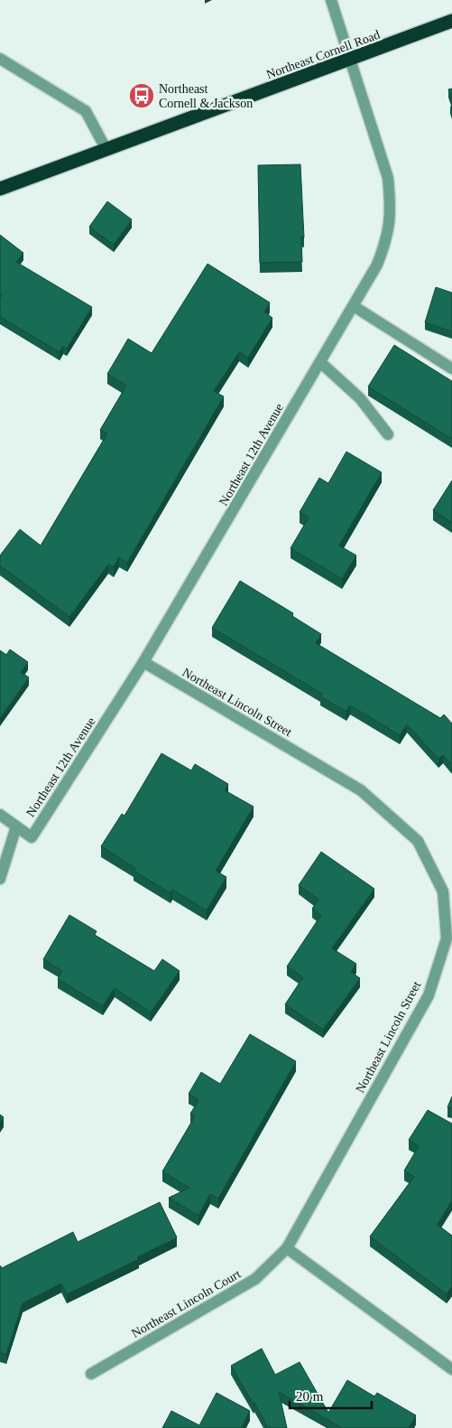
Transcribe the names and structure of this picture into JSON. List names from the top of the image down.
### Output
{
  "streets": {
    "highway": ["Northeast Cornell Road"],
    "street": ["Northeast 12th Avenue", "Northeast Lincoln Street", "Northeast Lincoln Court"]
  },
  "crossings": [
    ["Northeast Cornell Road", "Northeast 12th Avenue"],
    ["Northeast 12th Avenue", "Northeast Lincoln Street"],
    ["Northeast Lincoln Street", "Northeast Lincoln Court"]
  ],
  "places": {
    "bus stop": ["Northeast Cornell & Jackson"]
  },
  "scale_bar": "20 m"
}
